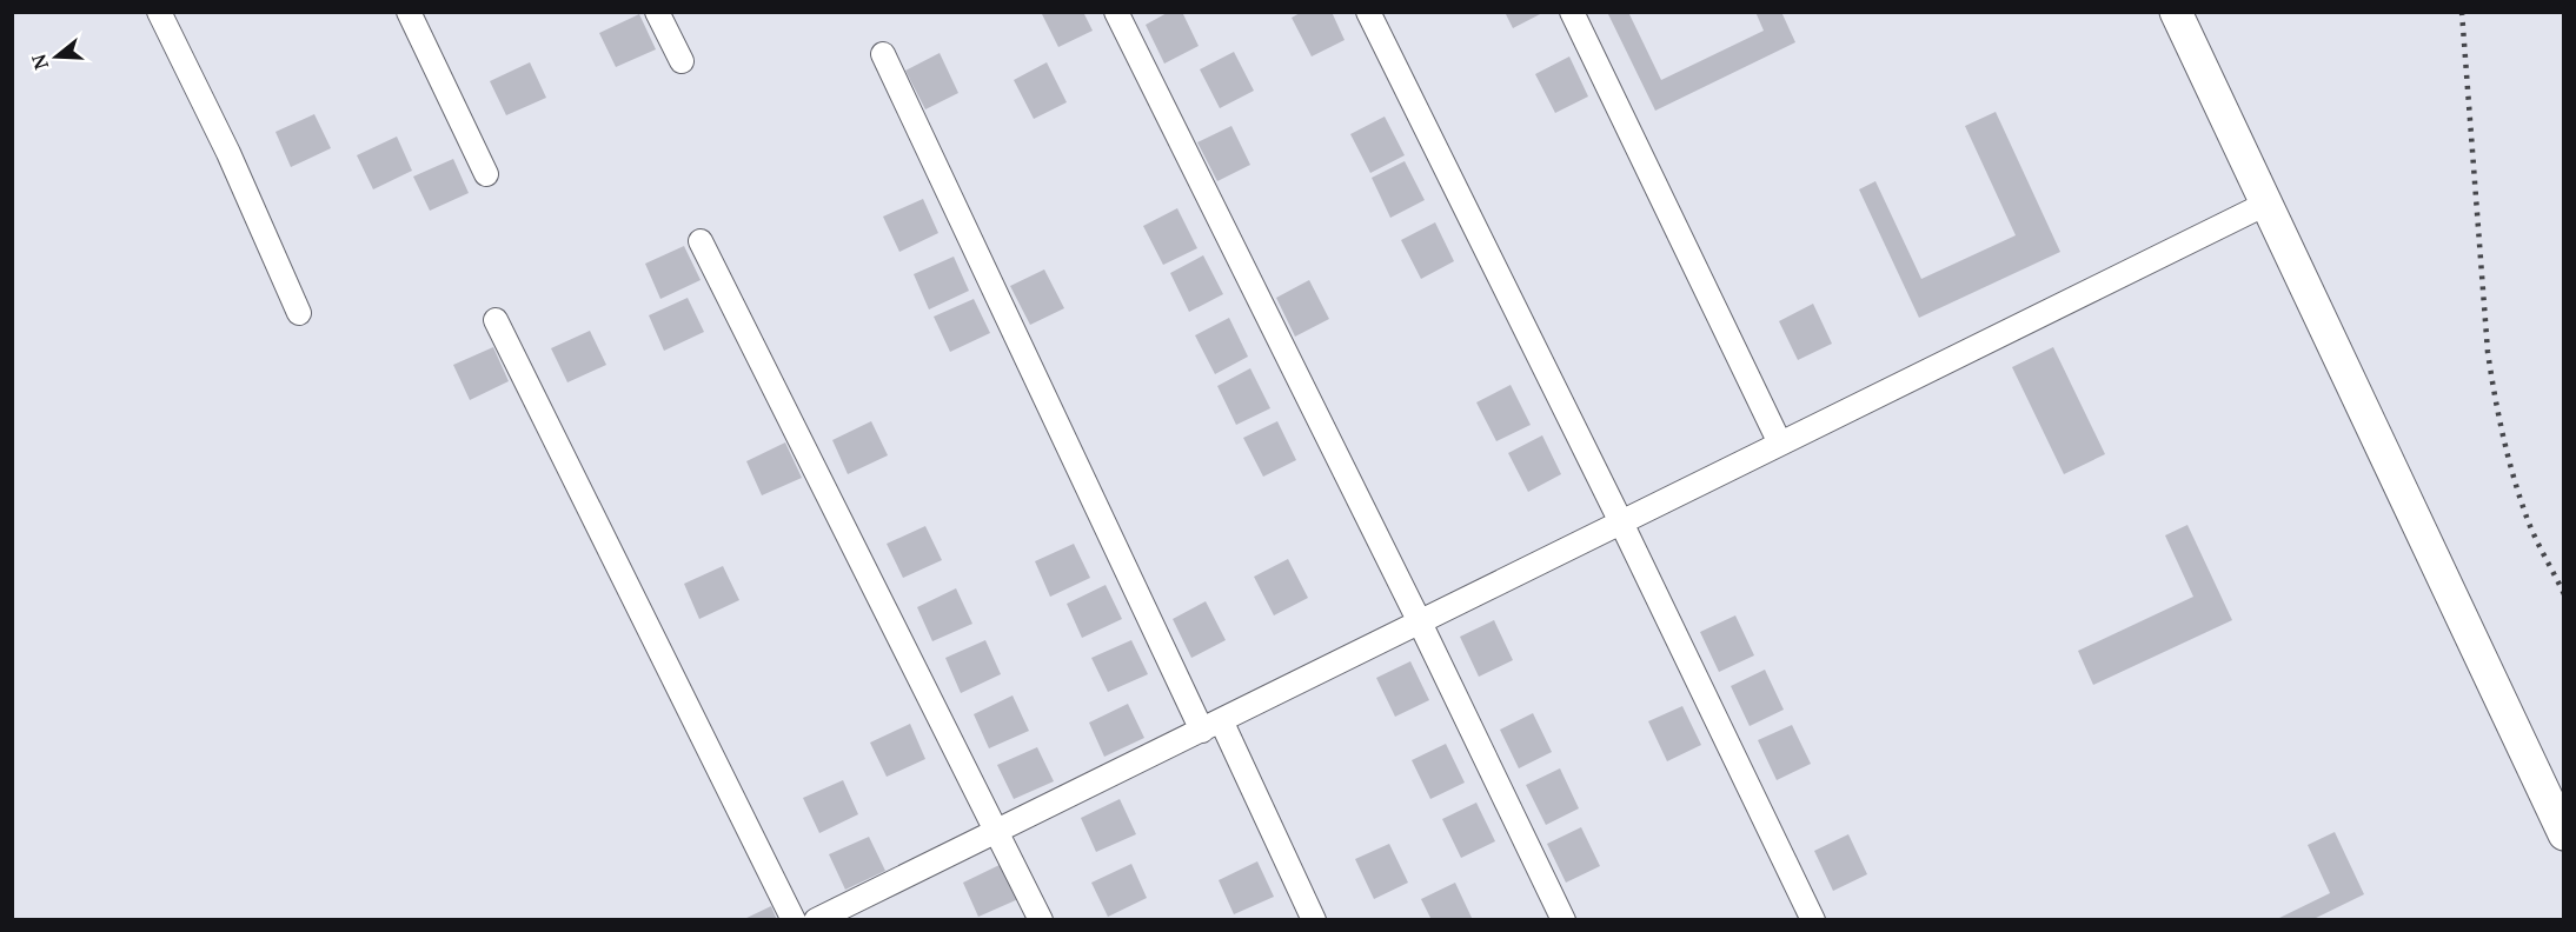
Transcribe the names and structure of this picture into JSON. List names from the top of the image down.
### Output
{
  "north": "left"
}
